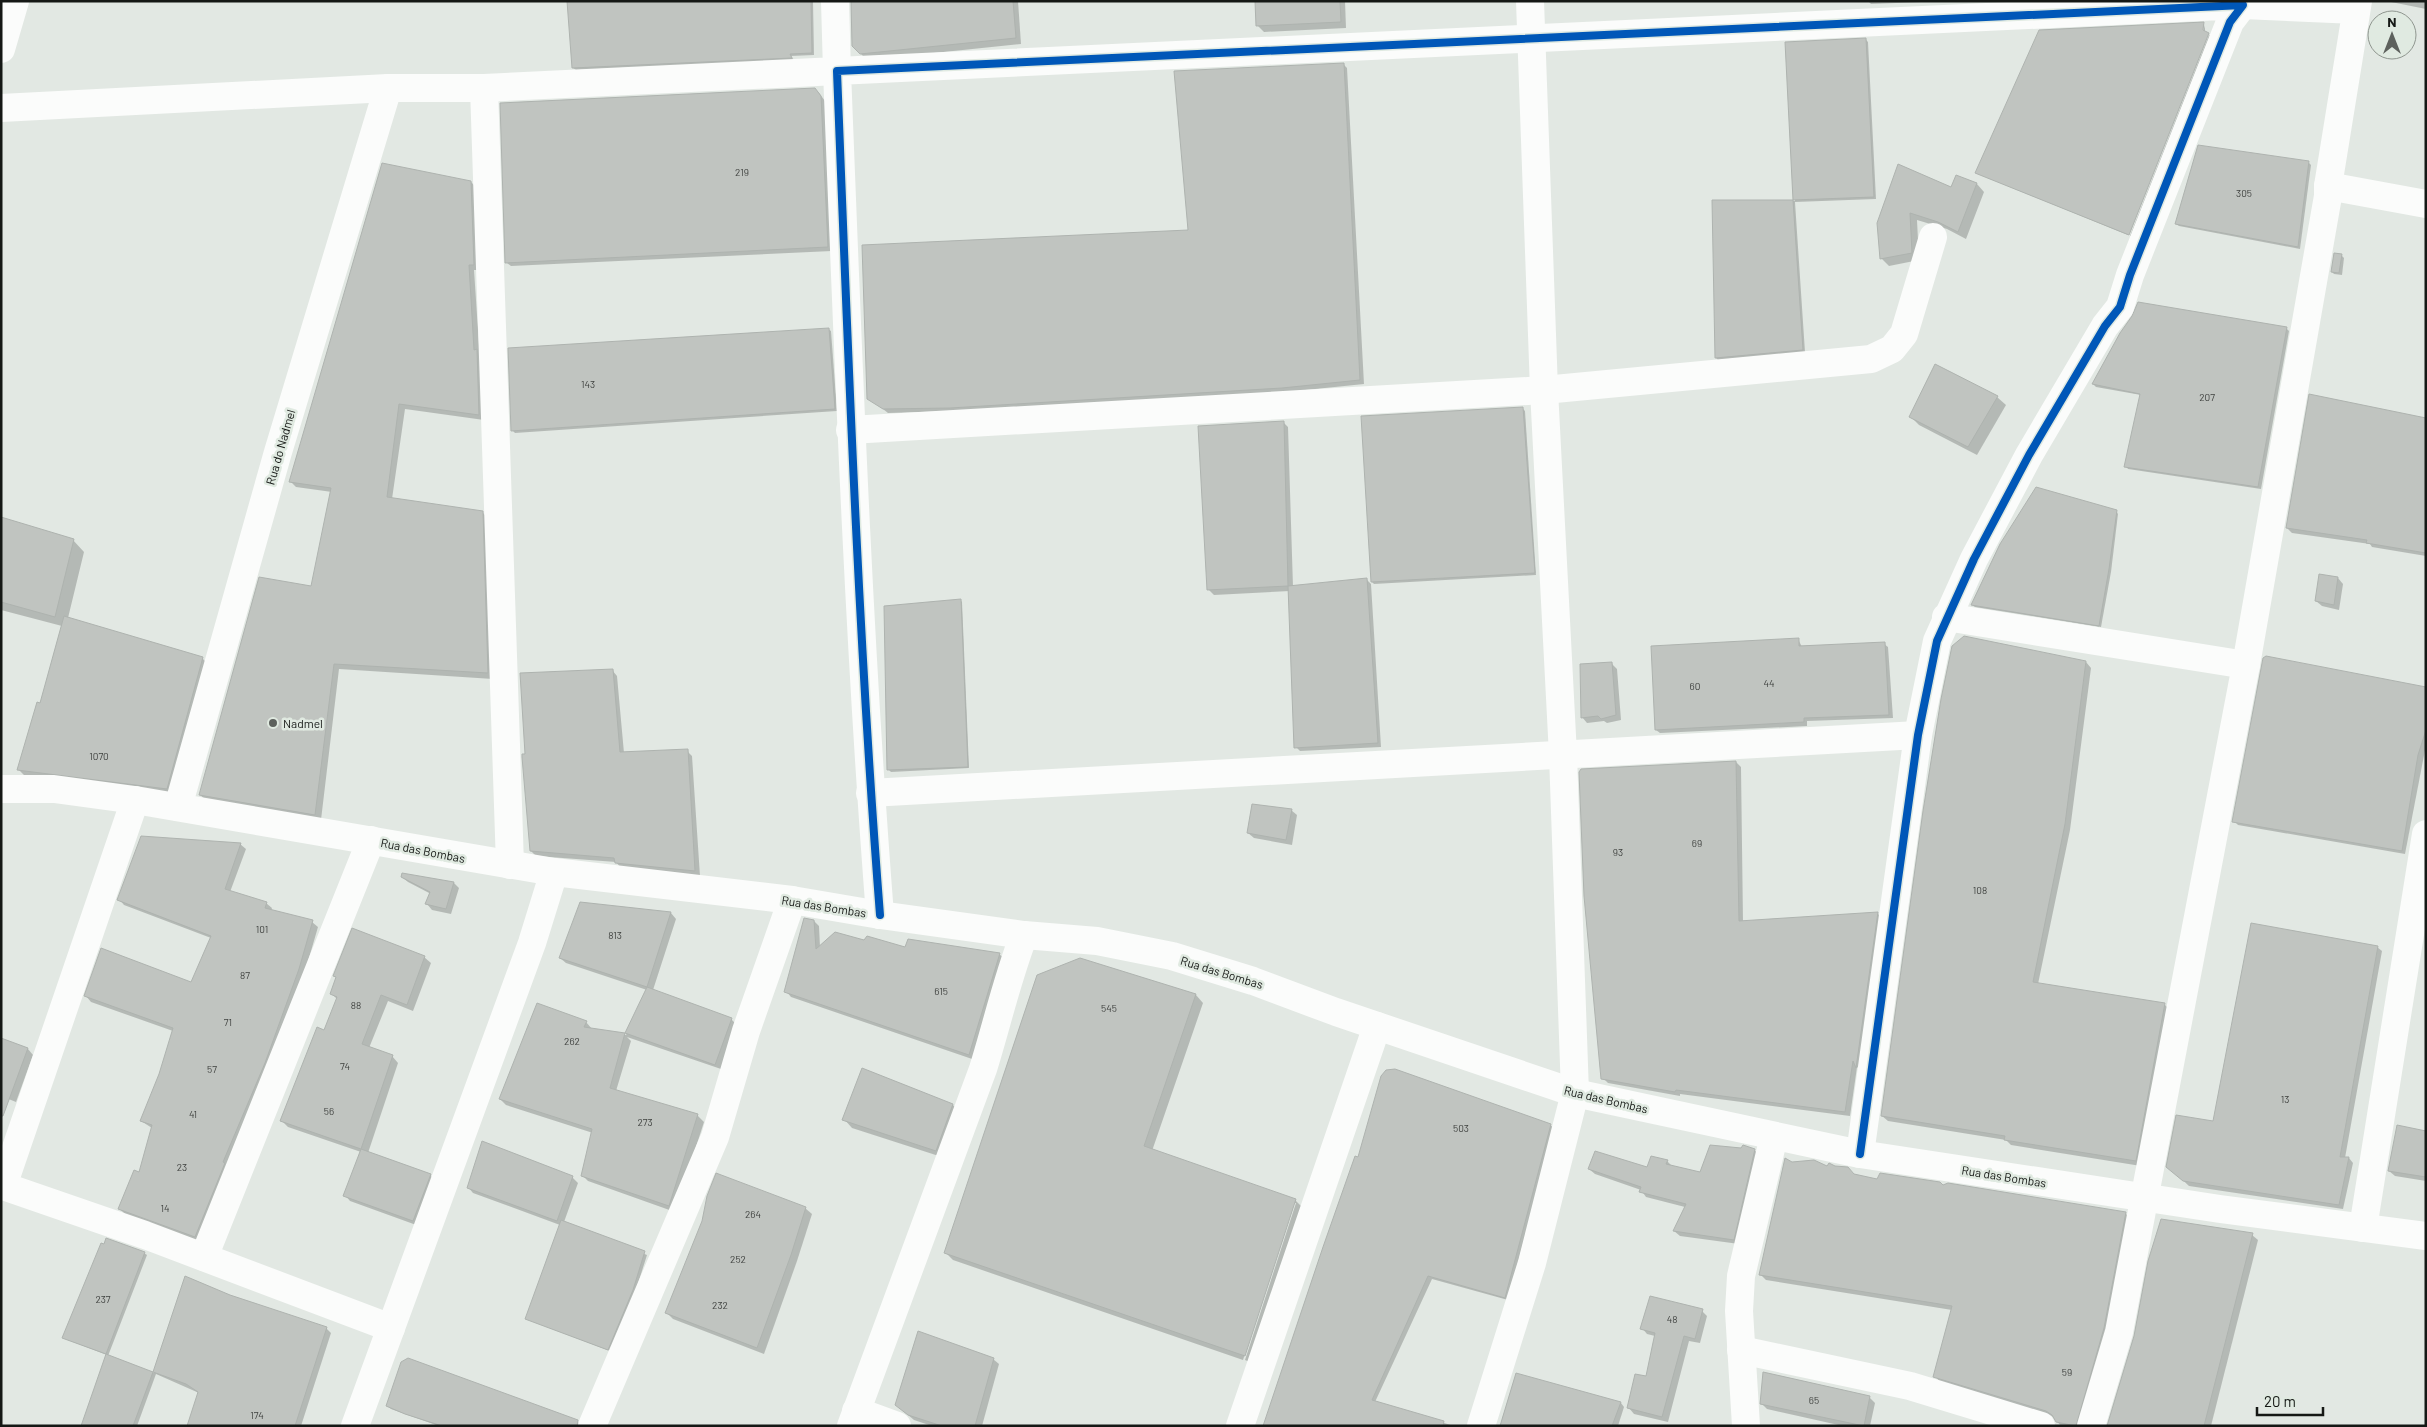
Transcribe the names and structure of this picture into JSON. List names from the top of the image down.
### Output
{
  "streets": {
    "street": ["Rua do Nadmel", "Rua das Bombas"]
  },
  "crossings": [
    ["Rua do Nadmel", "Rua das Bombas"]
  ],
  "places": ["Nadmel"],
  "house_numbers": [
    "219",
    "305",
    "143",
    "207",
    "44",
    "60",
    "1070",
    "69",
    "93",
    "108",
    "101",
    "813",
    "87",
    "615",
    "88",
    "545",
    "71",
    "262",
    "74",
    "57",
    "13",
    "56",
    "41",
    "273",
    "503",
    "23",
    "14",
    "264",
    "252",
    "237",
    "232",
    "48",
    "59",
    "65",
    "174"
  ],
  "scale_bar": "20 m",
  "north": "top"
}
